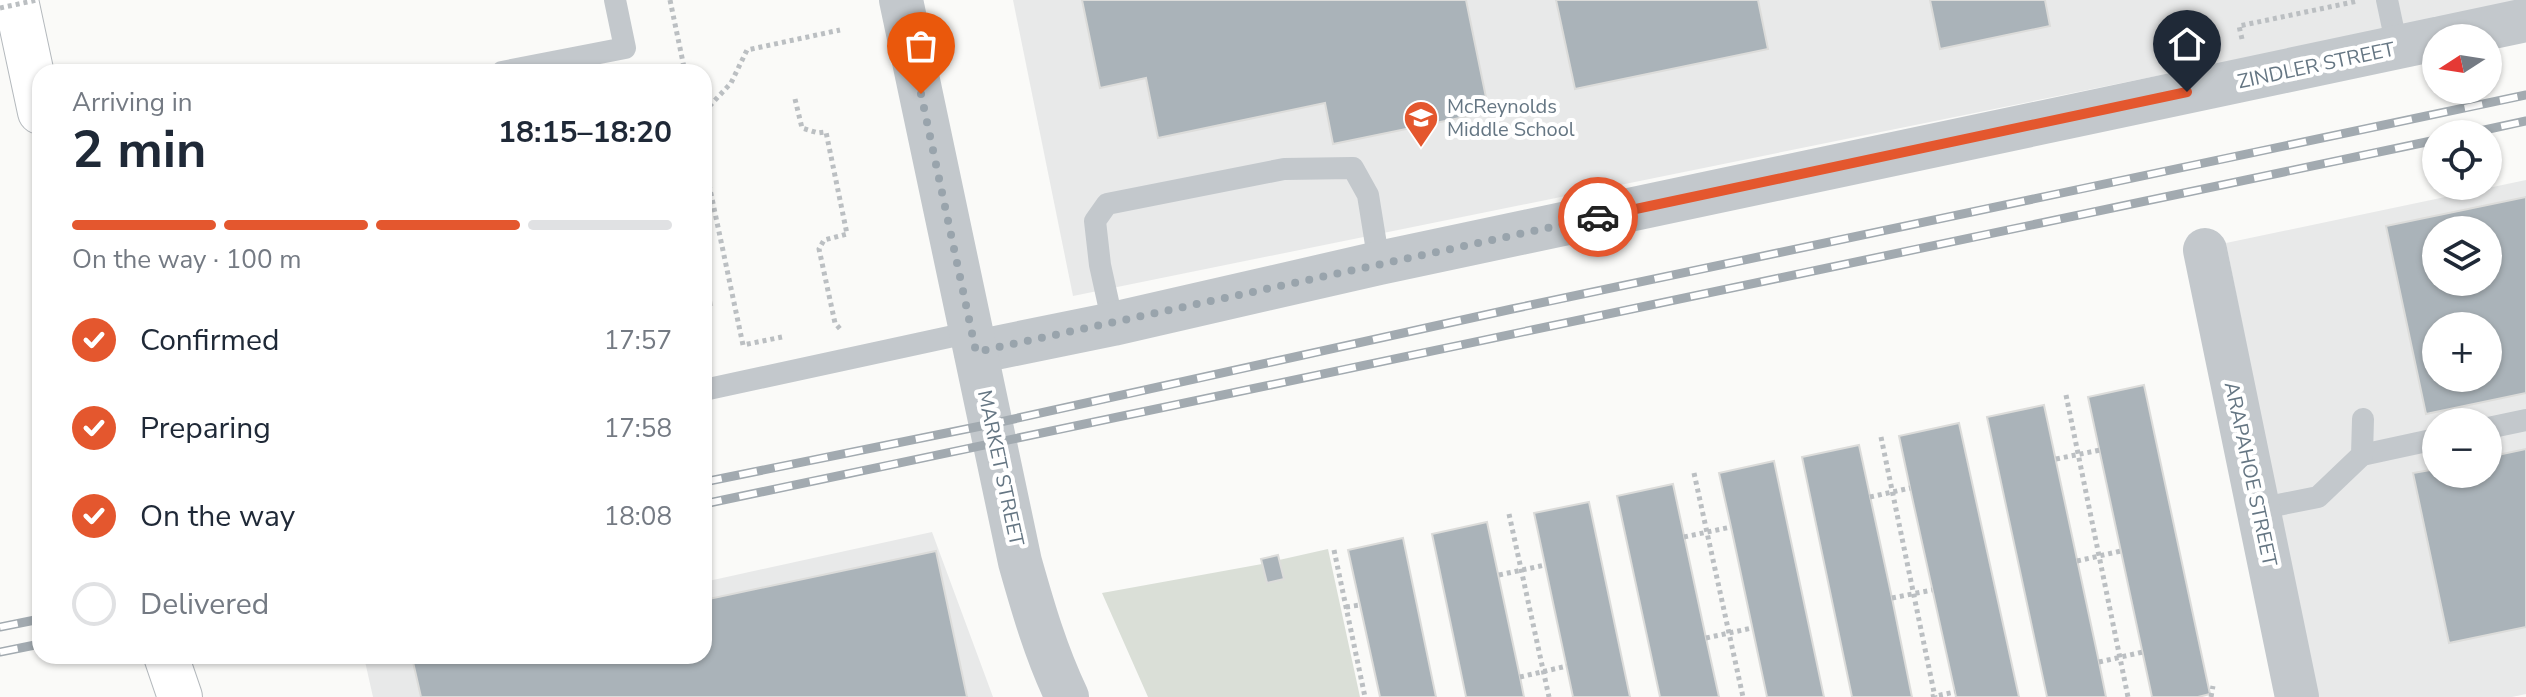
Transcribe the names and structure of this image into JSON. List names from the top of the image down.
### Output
{
  "streets": {
    "street": ["ZINDLER STREET", "MARKET STREET", "ARAPAHOE STREET"]
  },
  "crossings": [
    ["ZINDLER STREET", "MARKET STREET"]
  ],
  "places": {
    "school or university": ["McReynolds Middle School"]
  },
  "north": "left",
  "page": {
    "map_buttons": ["+", "−"],
    "heading": ["2 min", "Arriving in", "18:15–18:20"],
    "bar": "On the way · 100 m",
    "list": [
      ["Confirmed", "17:57"],
      ["Preparing", "17:58"],
      ["On the way", "18:08"],
      "Delivered"
    ]
  }
}
